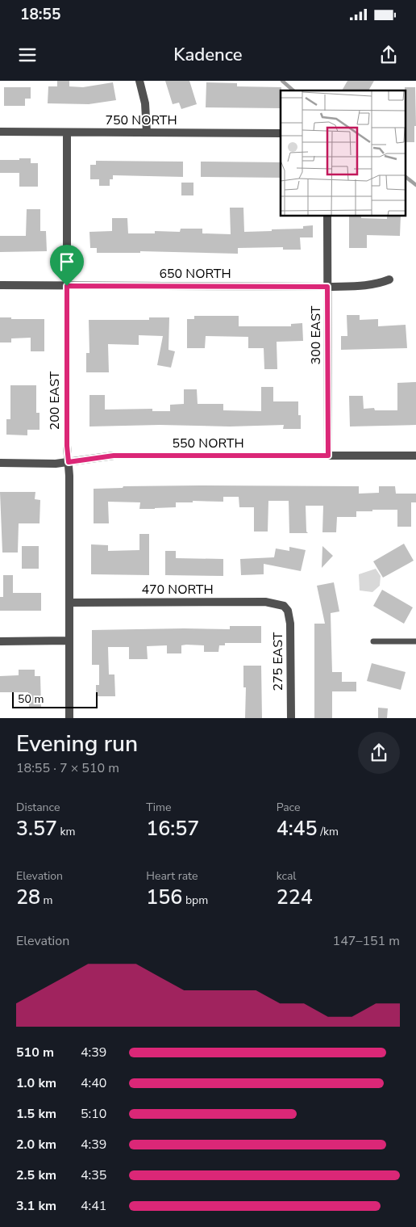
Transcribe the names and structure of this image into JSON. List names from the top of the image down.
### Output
{
  "streets": {
    "street": [
      "750 NORTH",
      "650 NORTH",
      "300 EAST",
      "200 EAST",
      "550 NORTH",
      "470 NORTH",
      "275 EAST"
    ]
  },
  "crossings": [
    ["750 NORTH", "200 EAST"],
    ["650 NORTH", "300 EAST"],
    ["650 NORTH", "200 EAST"],
    ["300 EAST", "550 NORTH"],
    ["200 EAST", "550 NORTH"],
    ["200 EAST", "470 NORTH"],
    ["470 NORTH", "275 EAST"]
  ],
  "scale_bar": "50 m",
  "page": {
    "status": "18:55",
    "header": "Kadence",
    "scale": "50 m",
    "heading": ["Evening run", "18:55 · 7 × 510 m"],
    "stats": [
      ["Distance", "3.57 km"],
      ["Time", "16:57"],
      ["Pace", "4:45 /km"],
      ["Elevation", "28 m"],
      ["Heart rate", "156 bpm"],
      ["kcal", "224"]
    ],
    "chart": ["Elevation", "147–151 m"],
    "list": [
      {
        "name": "510 m",
        "note": "4:39"
      },
      {
        "name": "1.0 km",
        "note": "4:40"
      },
      {
        "name": "1.5 km",
        "note": "5:10"
      },
      {
        "name": "2.0 km",
        "note": "4:39"
      },
      {
        "name": "2.5 km",
        "note": "4:35"
      },
      {
        "name": "3.1 km",
        "note": "4:41"
      }
    ]
  }
}
